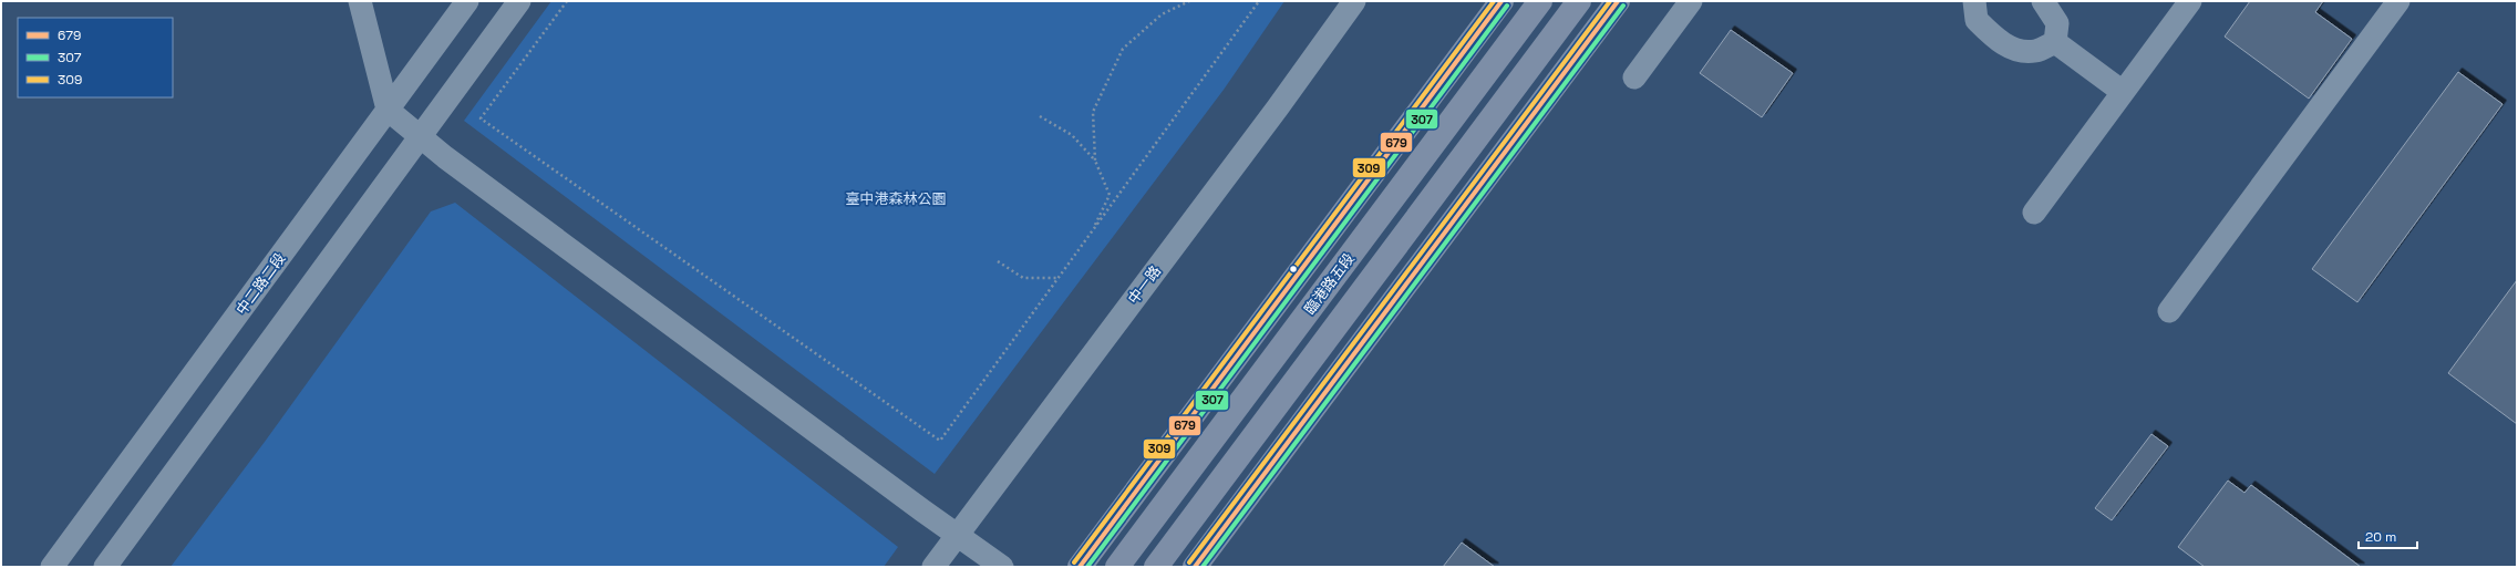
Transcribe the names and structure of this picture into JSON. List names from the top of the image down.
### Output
{
  "streets": {
    "main road": ["臨港路五段"],
    "street": ["中二路二段", "中一路"]
  },
  "parks": ["臺中港森林公園"],
  "lines": ["transit line 679", "transit line 309", "transit line 307"],
  "legend": ["679", "307", "309"],
  "scale_bar": "20 m"
}
